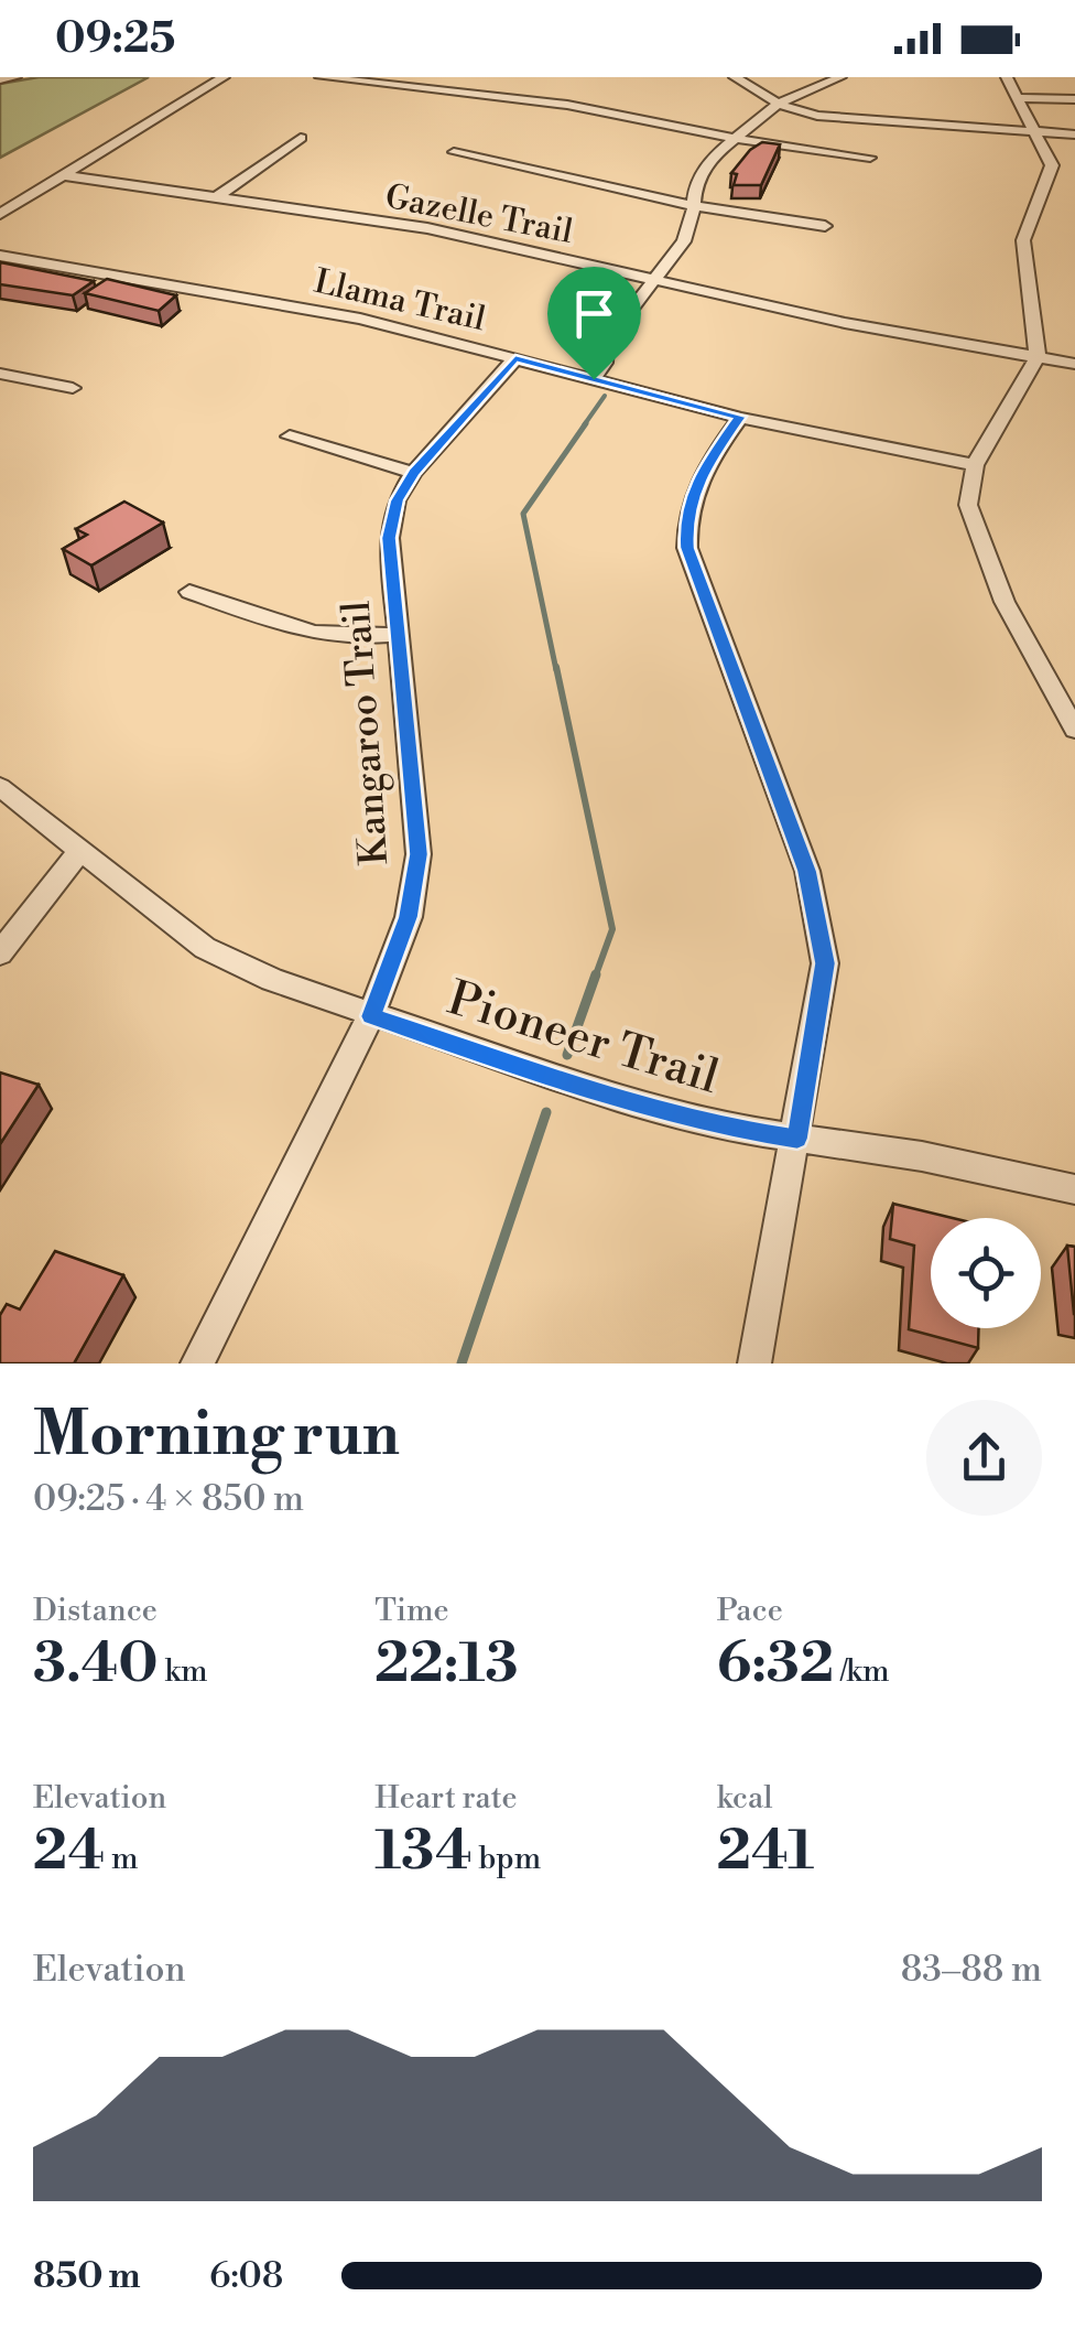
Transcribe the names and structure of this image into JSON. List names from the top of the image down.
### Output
{
  "streets": {
    "street": [
      "Gazelle Trail",
      "Llama Trail",
      "Kangaroo Trail",
      "Pioneer Trail"
    ]
  },
  "crossings": [
    ["Llama Trail", "Kangaroo Trail"],
    ["Kangaroo Trail", "Pioneer Trail"]
  ],
  "page": {
    "status": "09:25",
    "heading": ["Morning run", "09:25 · 4 × 850 m"],
    "stats": [
      ["Distance", "3.40 km"],
      ["Time", "22:13"],
      ["Pace", "6:32 /km"],
      ["Elevation", "24 m"],
      ["Heart rate", "134 bpm"],
      ["kcal", "241"]
    ],
    "chart": ["Elevation", "83–88 m"],
    "list": [
      {
        "name": "850 m",
        "note": "6:08"
      }
    ]
  }
}
